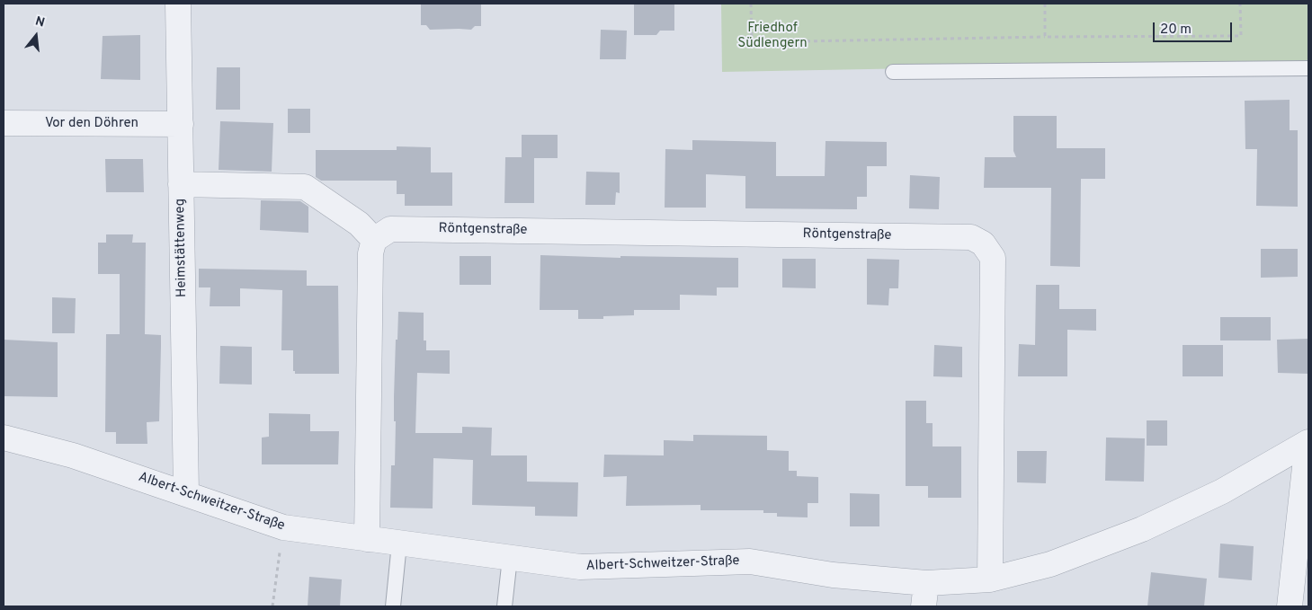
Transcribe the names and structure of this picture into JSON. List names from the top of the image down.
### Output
{
  "streets": {
    "street": [
      "Vor den Döhren",
      "Röntgenstraße",
      "Heimstättenweg",
      "Albert-Schweitzer-Straße"
    ]
  },
  "crossings": [
    ["Vor den Döhren", "Heimstättenweg"],
    ["Röntgenstraße", "Albert-Schweitzer-Straße"],
    ["Heimstättenweg", "Albert-Schweitzer-Straße"]
  ],
  "parks": ["Friedhof Südlengern"],
  "scale_bar": "20 m",
  "north": "top"
}
